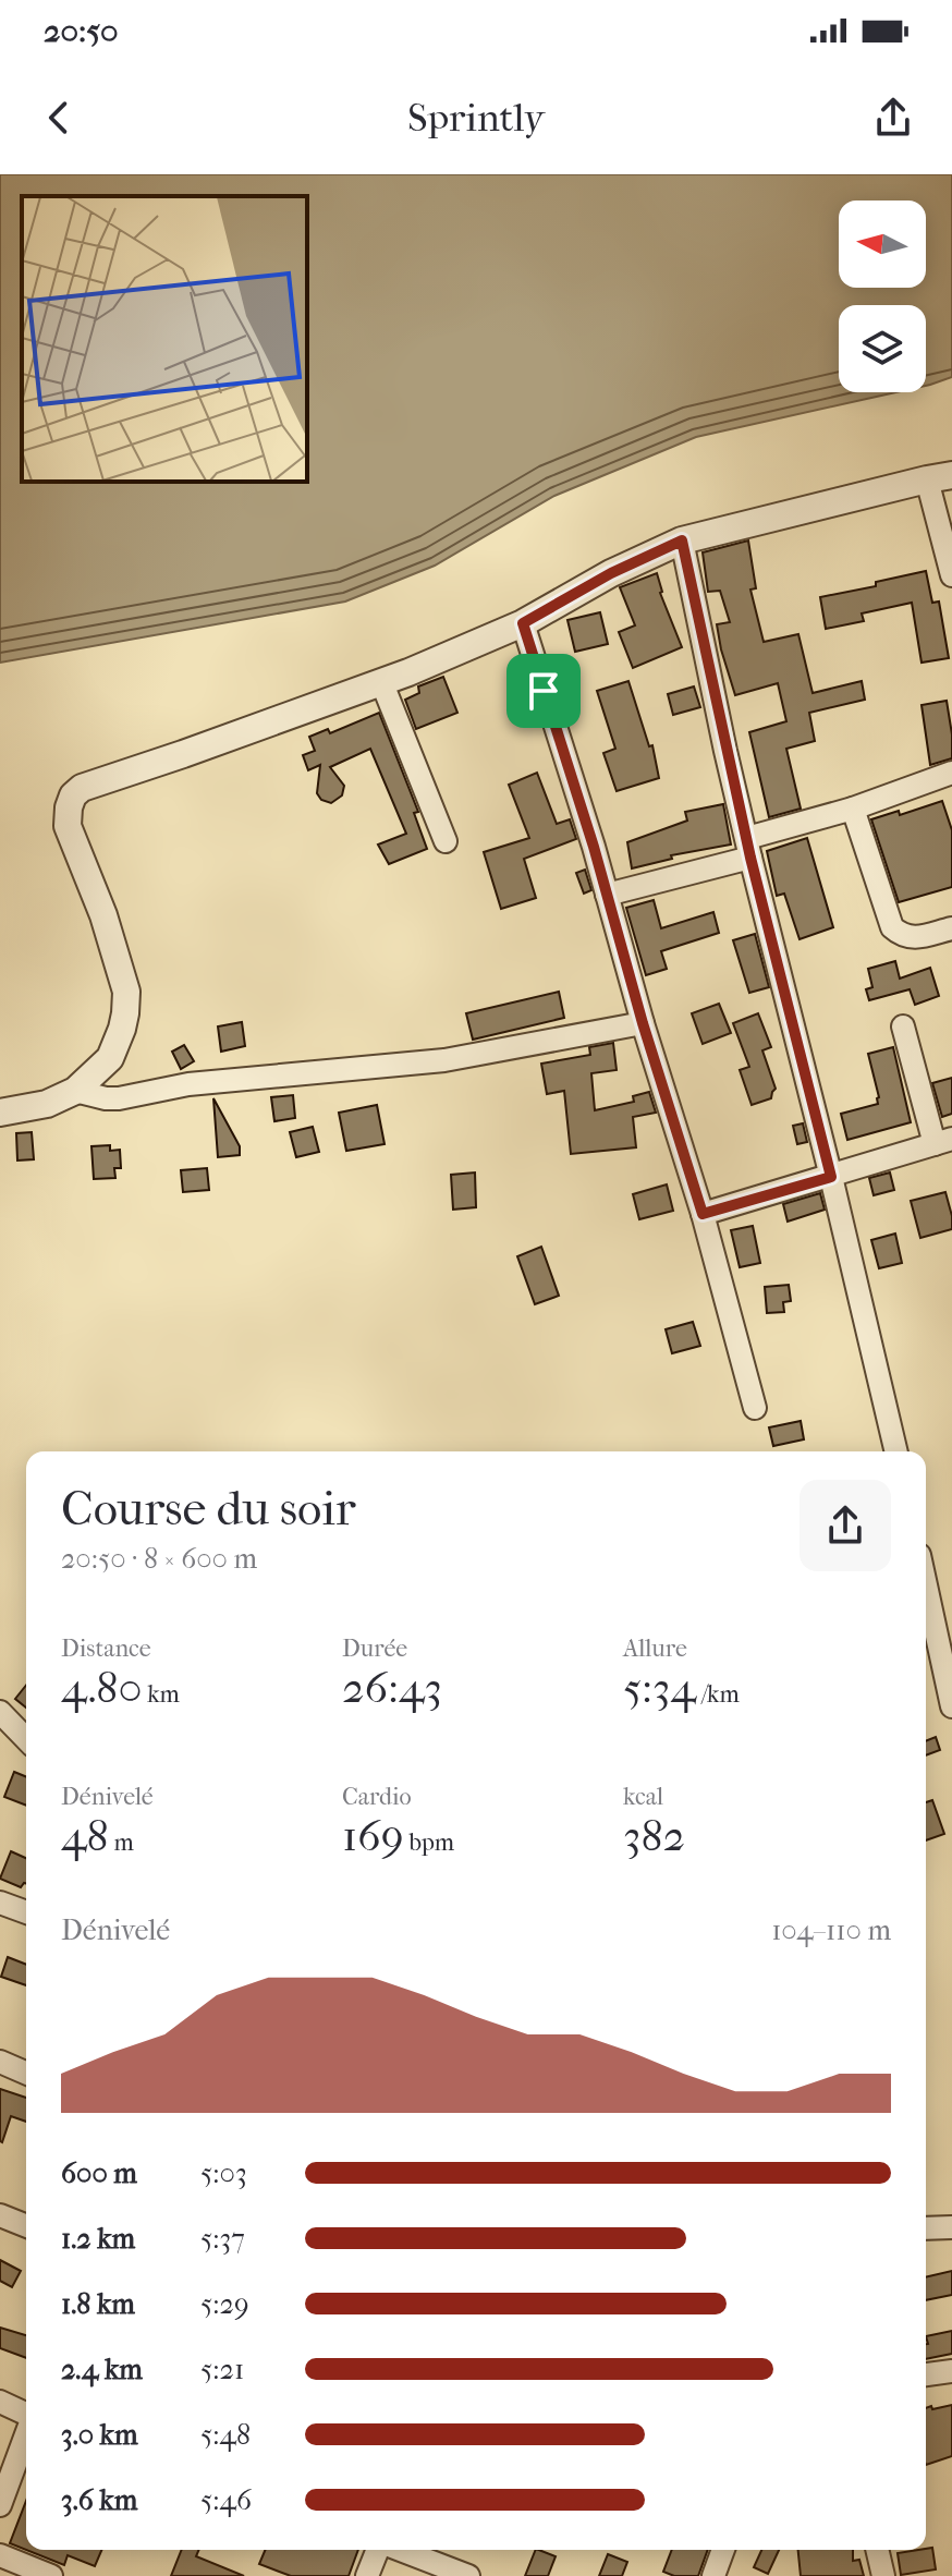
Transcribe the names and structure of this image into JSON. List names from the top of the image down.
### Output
{
  "north": "left",
  "page": {
    "status": "20:50",
    "header": "Sprintly",
    "heading": ["Course du soir", "20:50 · 8 × 600 m"],
    "stats": [
      ["Distance", "4.80 km"],
      ["Durée", "26:43"],
      ["Allure", "5:34 /km"],
      ["Dénivelé", "48 m"],
      ["Cardio", "169 bpm"],
      ["kcal", "382"]
    ],
    "chart": ["Dénivelé", "104–110 m"],
    "list": [
      {
        "name": "600 m",
        "note": "5:03"
      },
      {
        "name": "1.2 km",
        "note": "5:37"
      },
      {
        "name": "1.8 km",
        "note": "5:29"
      },
      {
        "name": "2.4 km",
        "note": "5:21"
      },
      {
        "name": "3.0 km",
        "note": "5:48"
      },
      {
        "name": "3.6 km",
        "note": "5:46"
      }
    ]
  }
}
